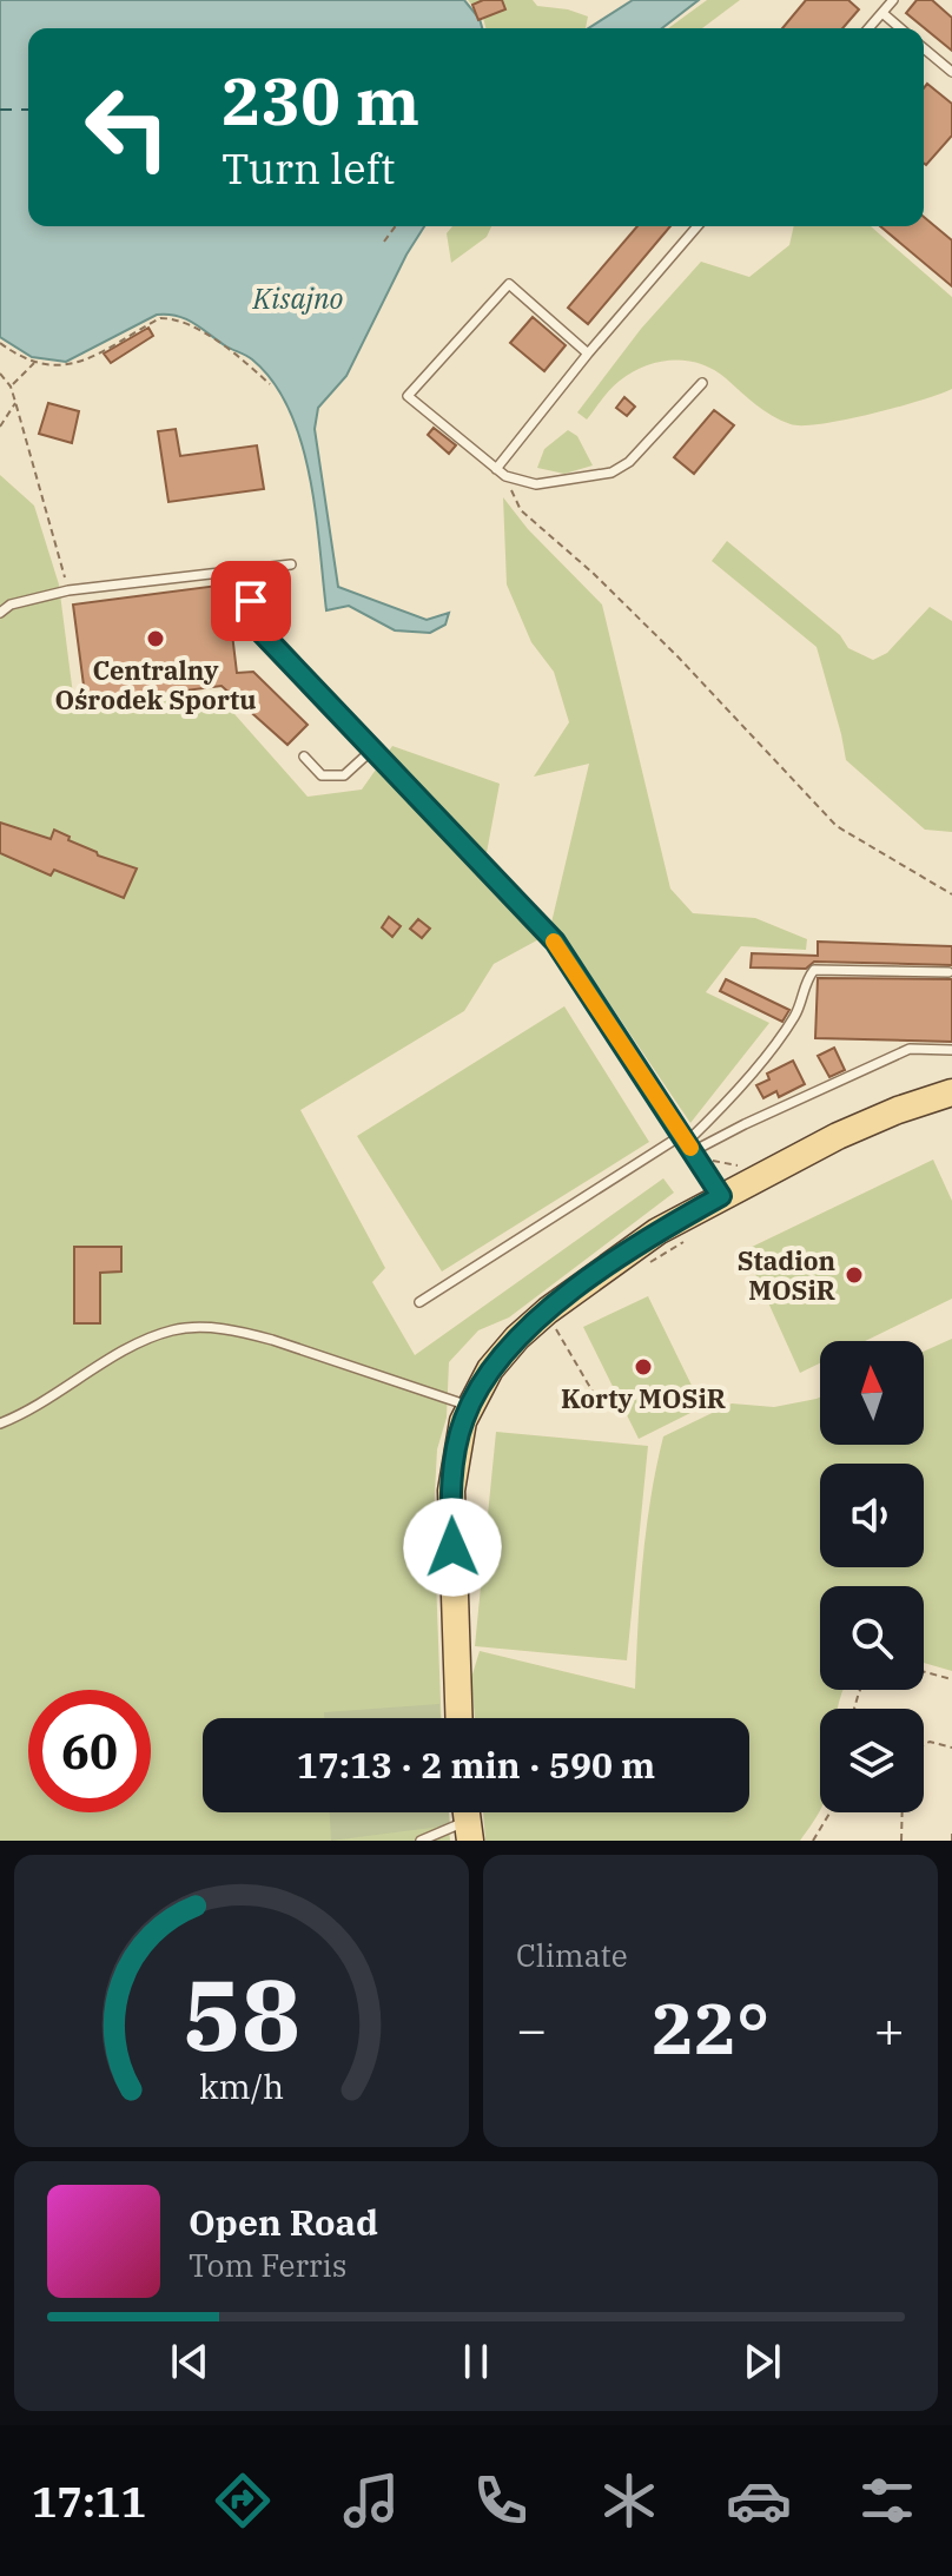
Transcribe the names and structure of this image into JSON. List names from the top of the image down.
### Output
{
  "water": ["Kisajno"],
  "places": ["Centralny Ośrodek Sportu", "Stadion MOSiR", "Korty MOSiR"],
  "north": "top",
  "page": {
    "turn": ["230 m", "Turn left"],
    "limit": "60",
    "trip": "17:13 · 2 min · 590 m",
    "tile": "Climate",
    "heat": ["−", "22°", "+"],
    "song": ["Open Road", "Tom Ferris"],
    "tabs": "17:11",
    "gauge": ["58", "km/h"]
  }
}
